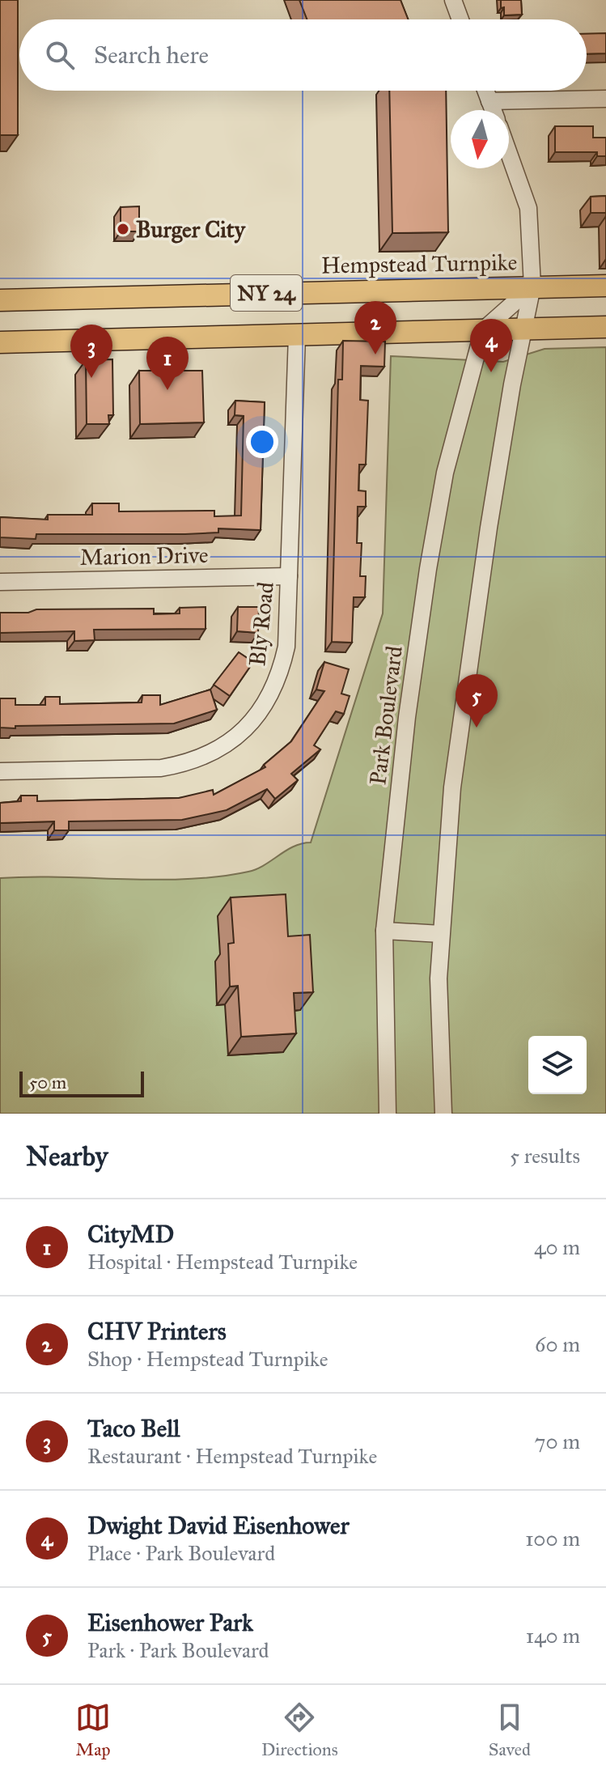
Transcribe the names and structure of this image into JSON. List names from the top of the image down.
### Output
{
  "streets": {
    "main road": ["Hempstead Turnpike", "NY 24"],
    "street": ["Marion Drive", "Bly Road", "Park Boulevard"]
  },
  "crossings": [
    ["NY 24", "Bly Road"],
    ["NY 24", "Park Boulevard"],
    ["Marion Drive", "Bly Road"]
  ],
  "places": ["Burger City"],
  "scale_bar": "50 m",
  "north": "bottom",
  "page": {
    "search": "Search here",
    "pins": [
      "2",
      "4",
      "3",
      "1",
      "5"
    ],
    "scale": "50 m",
    "heading": ["Nearby", "5 results"],
    "list": [
      {
        "mark": "1",
        "name": "CityMD",
        "note": "Hospital · Hempstead Turnpike",
        "value": "40 m"
      },
      {
        "mark": "2",
        "name": "CHV Printers",
        "note": "Shop · Hempstead Turnpike",
        "value": "60 m"
      },
      {
        "mark": "3",
        "name": "Taco Bell",
        "note": "Restaurant · Hempstead Turnpike",
        "value": "70 m"
      },
      {
        "mark": "4",
        "name": "Dwight David Eisenhower",
        "note": "Place · Park Boulevard",
        "value": "100 m"
      },
      {
        "mark": "5",
        "name": "Eisenhower Park",
        "note": "Park · Park Boulevard",
        "value": "140 m"
      }
    ],
    "nav": ["Map", "Directions", "Saved"]
  }
}
